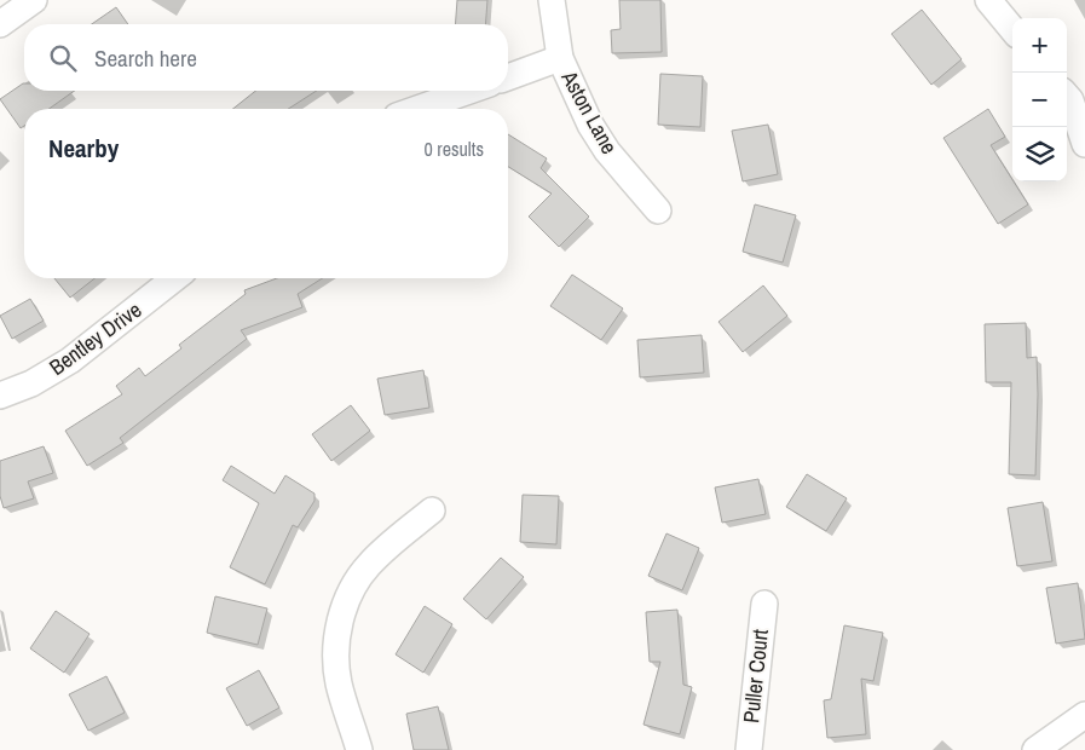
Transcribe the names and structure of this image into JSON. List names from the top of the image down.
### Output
{
  "streets": {
    "street": ["Aston Lane", "Bentley Drive", "Puller Court"]
  },
  "page": {
    "map_buttons": ["+", "−"],
    "search": "Search here",
    "heading": ["Nearby", "0 results"]
  }
}
